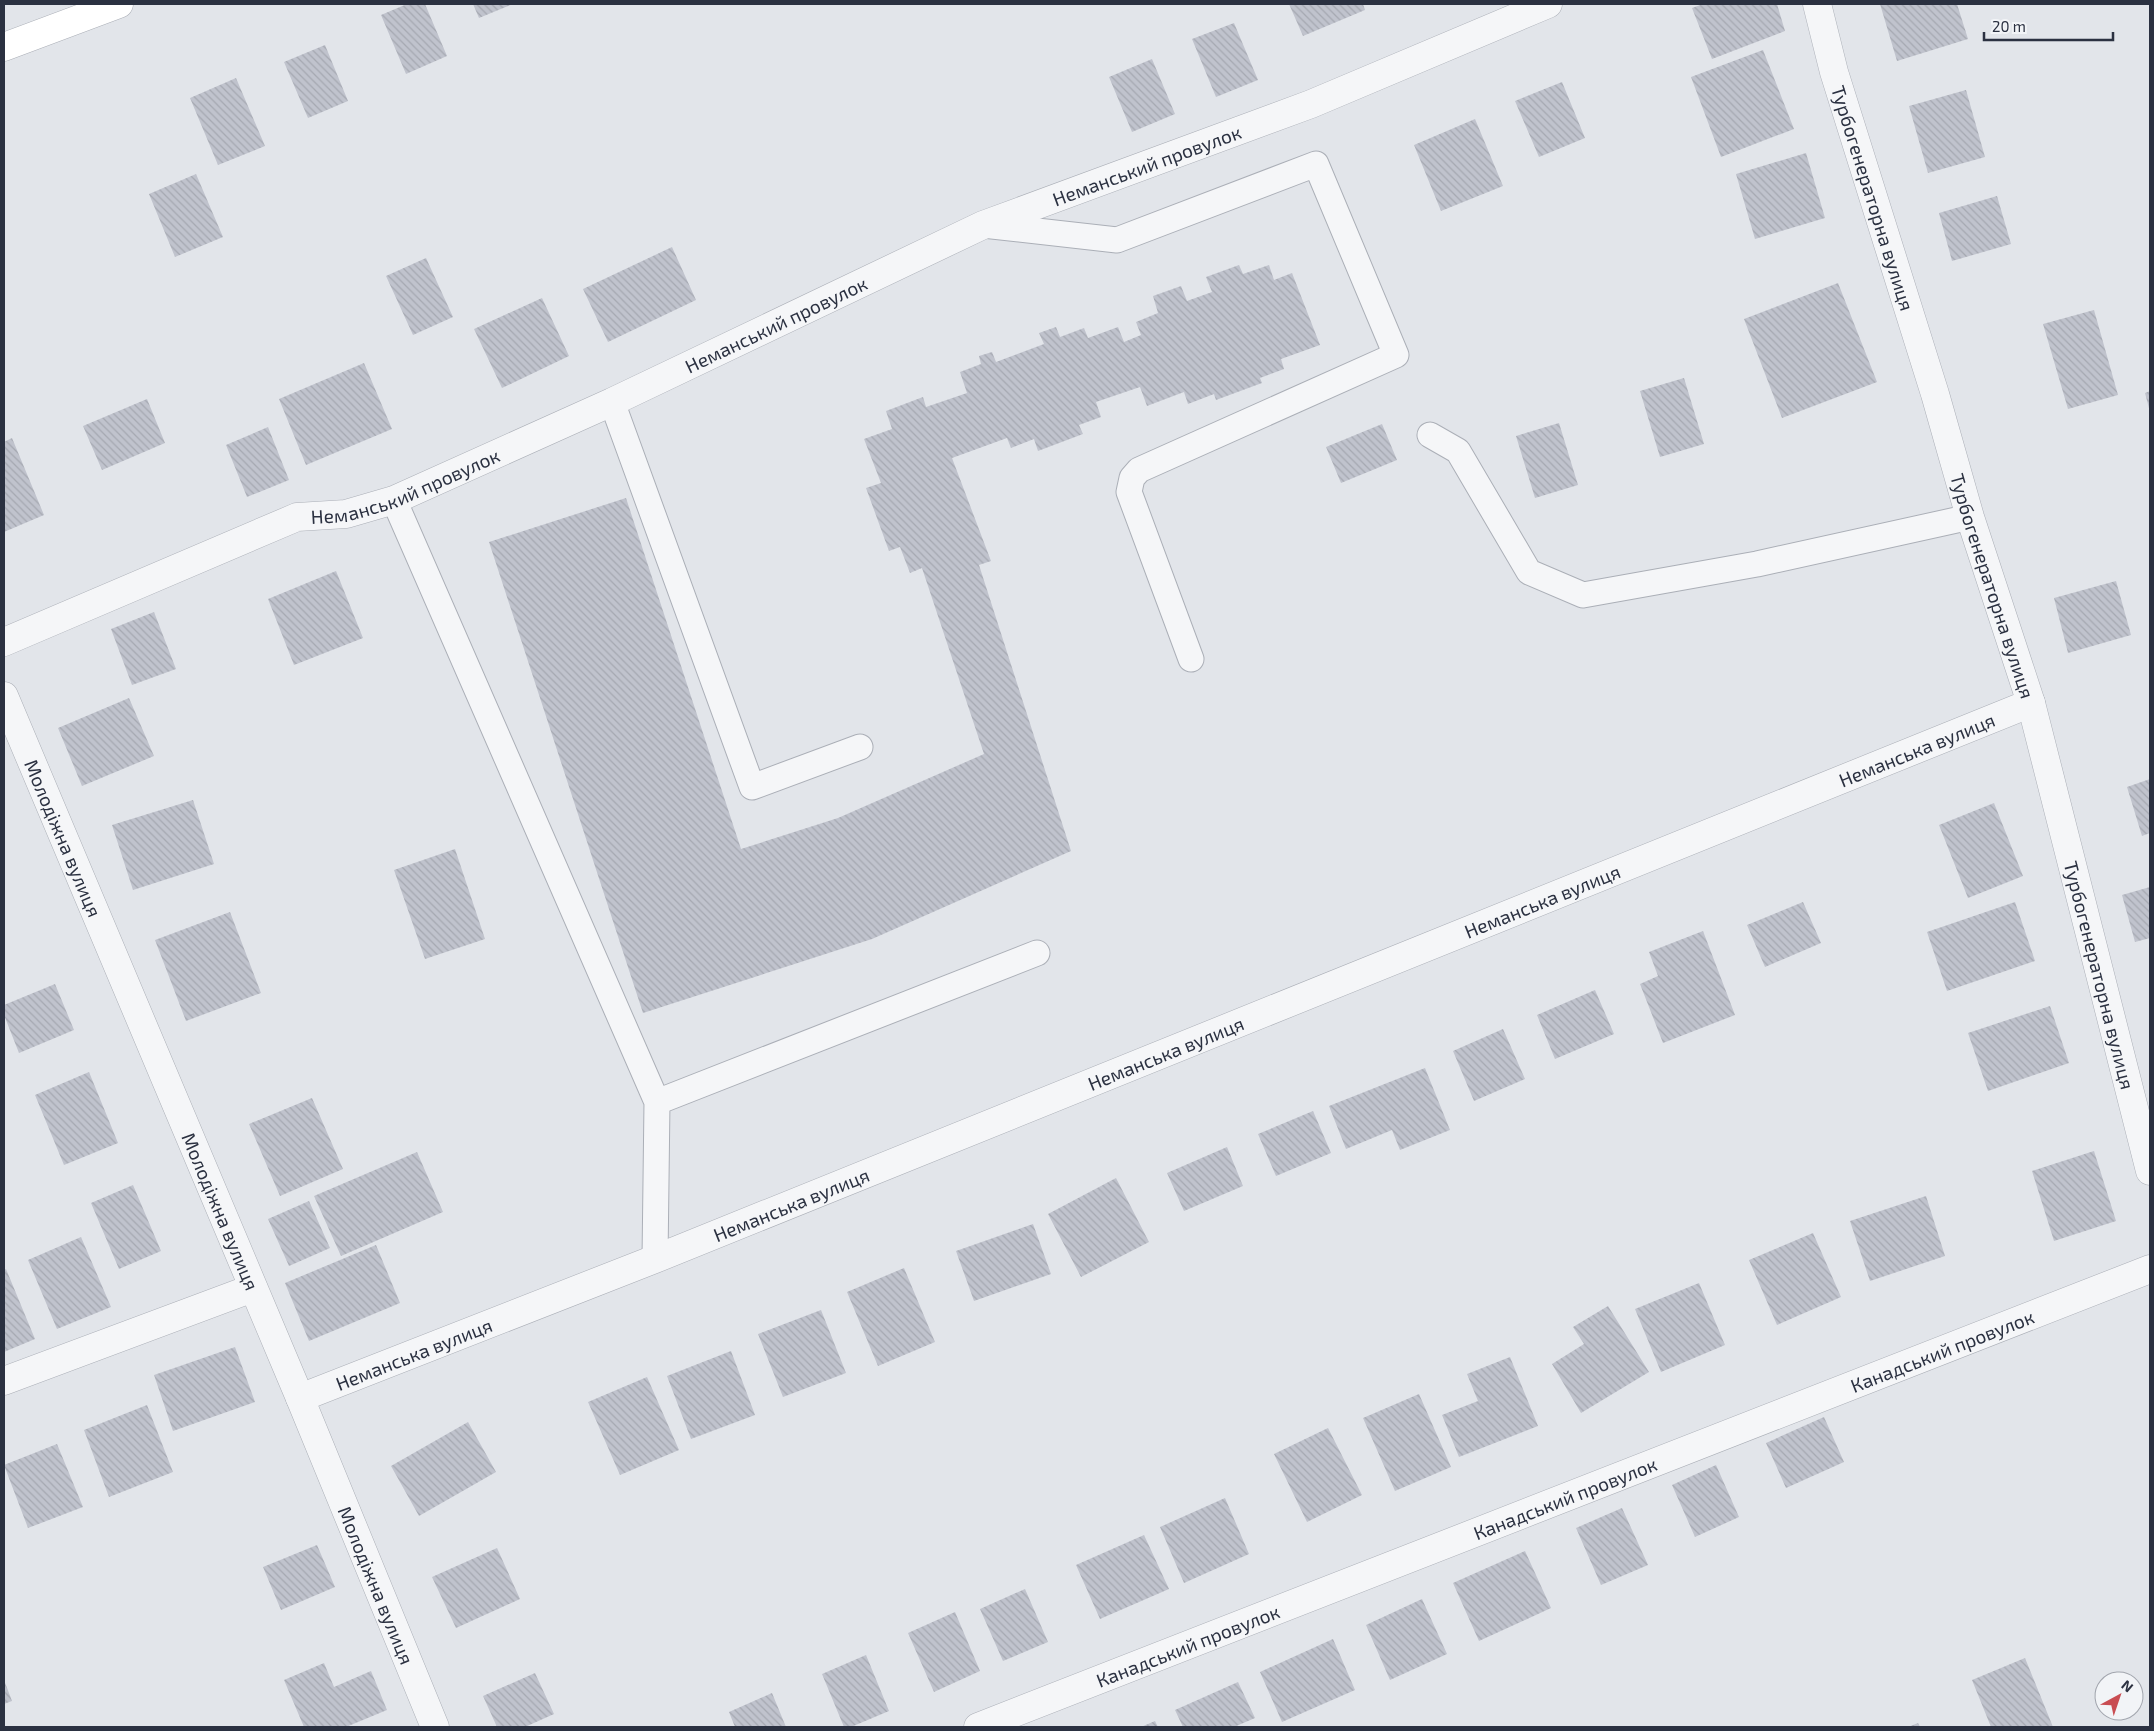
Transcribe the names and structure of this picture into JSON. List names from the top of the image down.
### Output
{
  "streets": {
    "street": [
      "Неманський провулок",
      "Турбогенераторна вулиця",
      "Неманська вулиця",
      "Молодіжна вулиця",
      "Канадський провулок"
    ]
  },
  "crossings": [
    ["Турбогенераторна вулиця", "Неманська вулиця"],
    ["Неманська вулиця", "Молодіжна вулиця"]
  ],
  "scale_bar": "20 m",
  "north": "top right"
}
